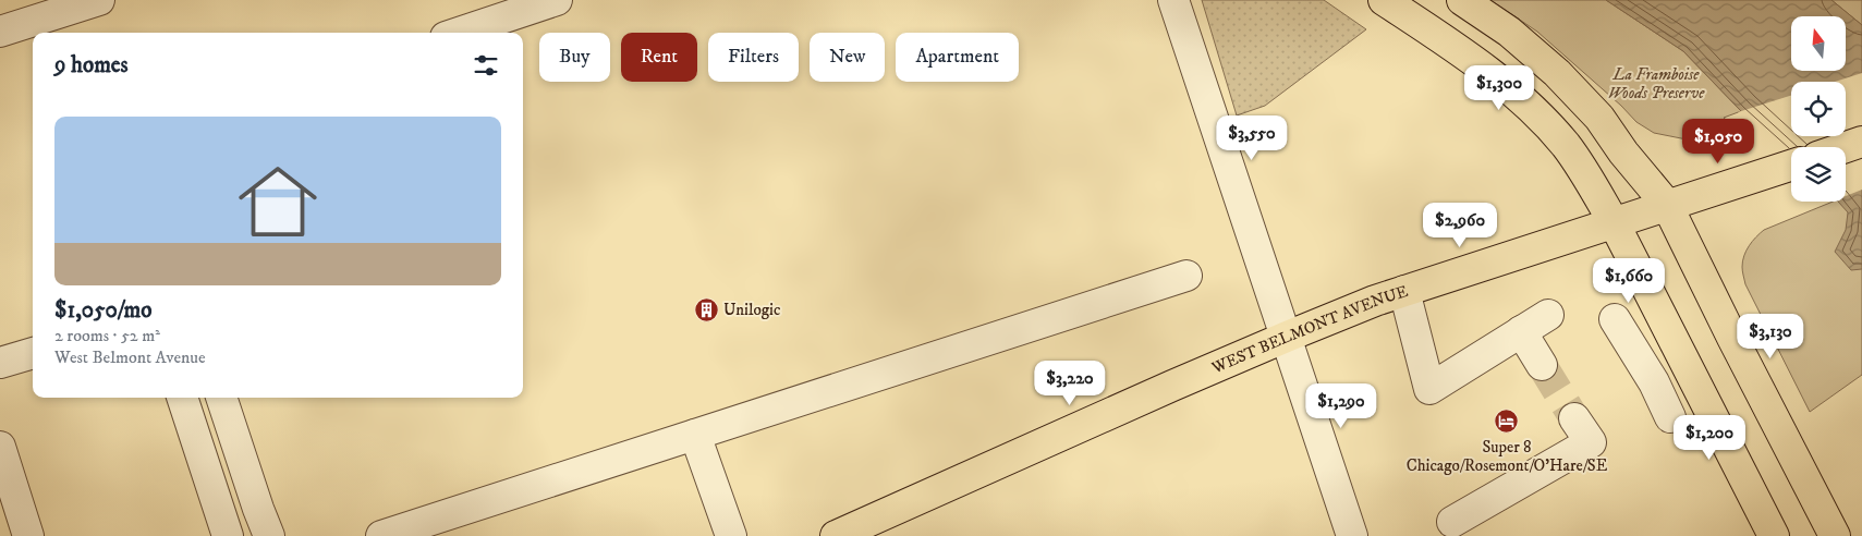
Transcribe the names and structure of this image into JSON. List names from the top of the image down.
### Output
{
  "streets": {
    "main road": ["WEST BELMONT AVENUE"]
  },
  "parks": ["La Framboise Woods Preserve"],
  "places": {
    "building": ["Unilogic"],
    "hotel": ["Super 8 Chicago/Rosemont/O'Hare/SE"]
  },
  "north": "top",
  "page": {
    "chip": [
      "Buy",
      "Rent",
      "Filters",
      "New",
      "Apartment"
    ],
    "heading": "9 homes",
    "price": [
      "$1,300",
      "$3,550",
      "$1,050",
      "$2,960",
      "$1,660",
      "$3,130",
      "$3,220",
      "$1,290",
      "$1,200"
    ],
    "list": [
      {
        "name": "$1,050/mo",
        "note": "2 rooms · 52 m² · West Belmont Avenue"
      }
    ]
  }
}
